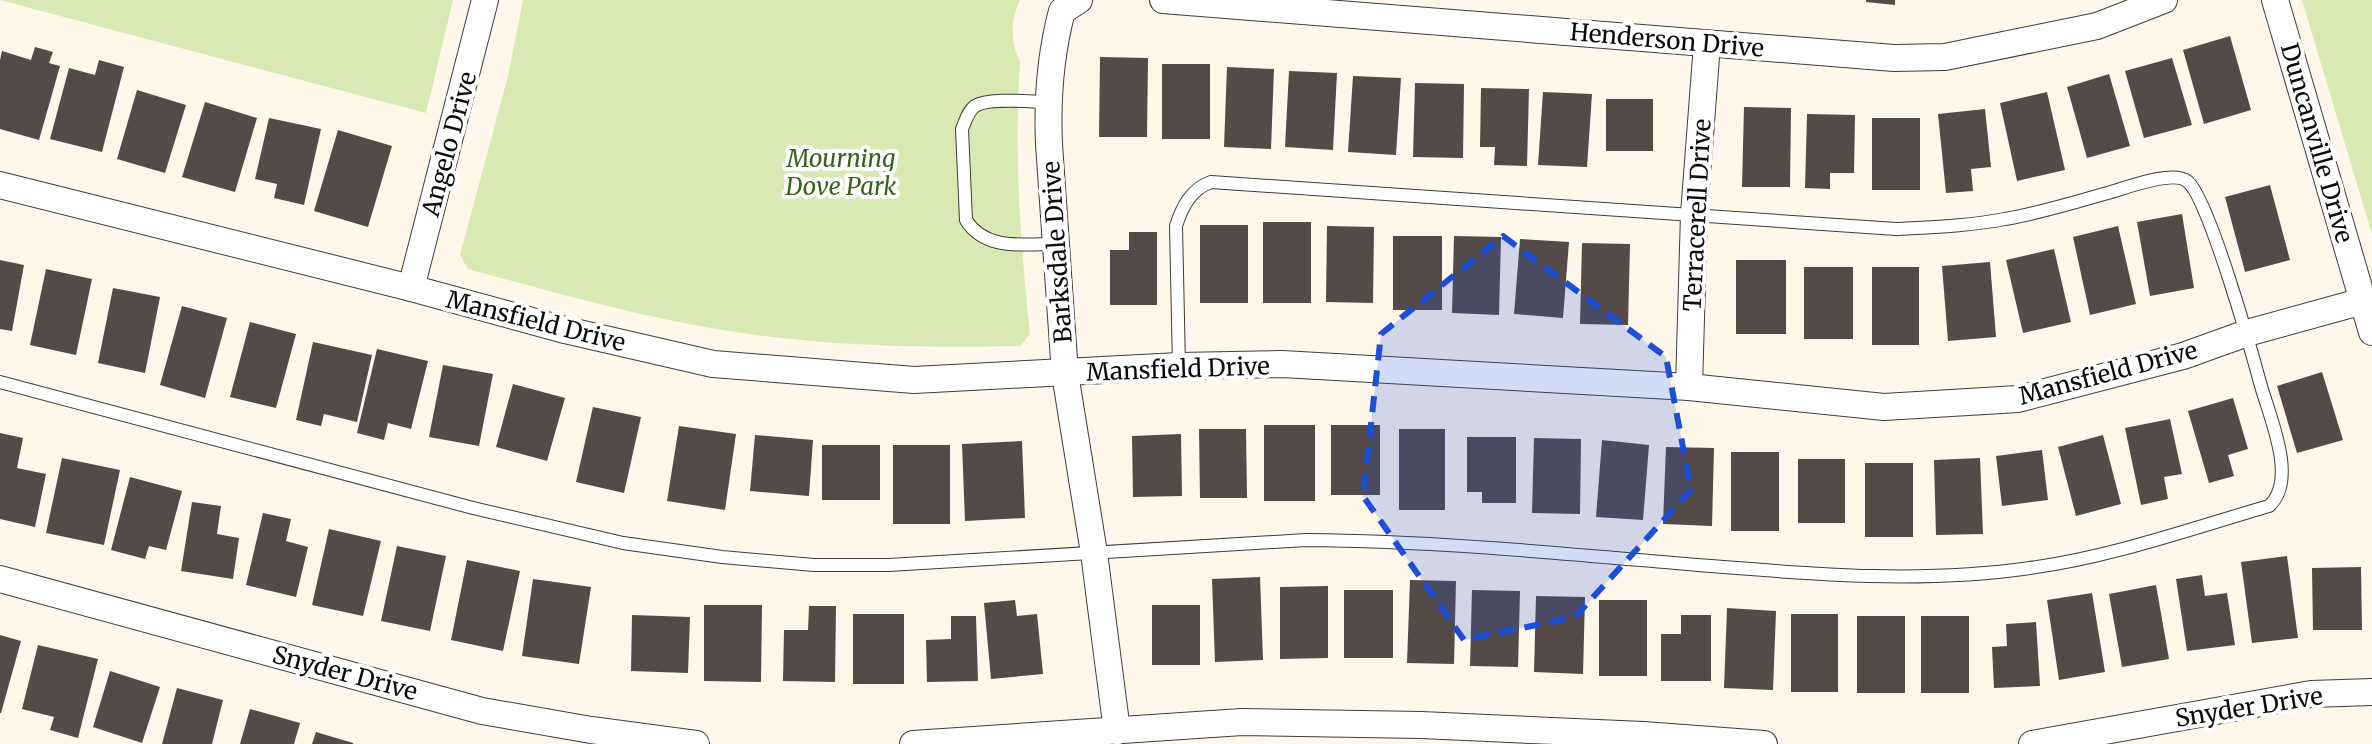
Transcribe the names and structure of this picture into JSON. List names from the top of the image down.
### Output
{
  "streets": {
    "street": [
      "Henderson Drive",
      "Duncanville Drive",
      "Angelo Drive",
      "Terracerell Drive",
      "Barksdale Drive",
      "Mansfield Drive",
      "Snyder Drive"
    ]
  },
  "crossings": [
    ["Henderson Drive", "Terracerell Drive"],
    ["Duncanville Drive", "Mansfield Drive"],
    ["Angelo Drive", "Mansfield Drive"],
    ["Terracerell Drive", "Mansfield Drive"],
    ["Barksdale Drive", "Mansfield Drive"]
  ],
  "parks": ["Mourning Dove Park"]
}
